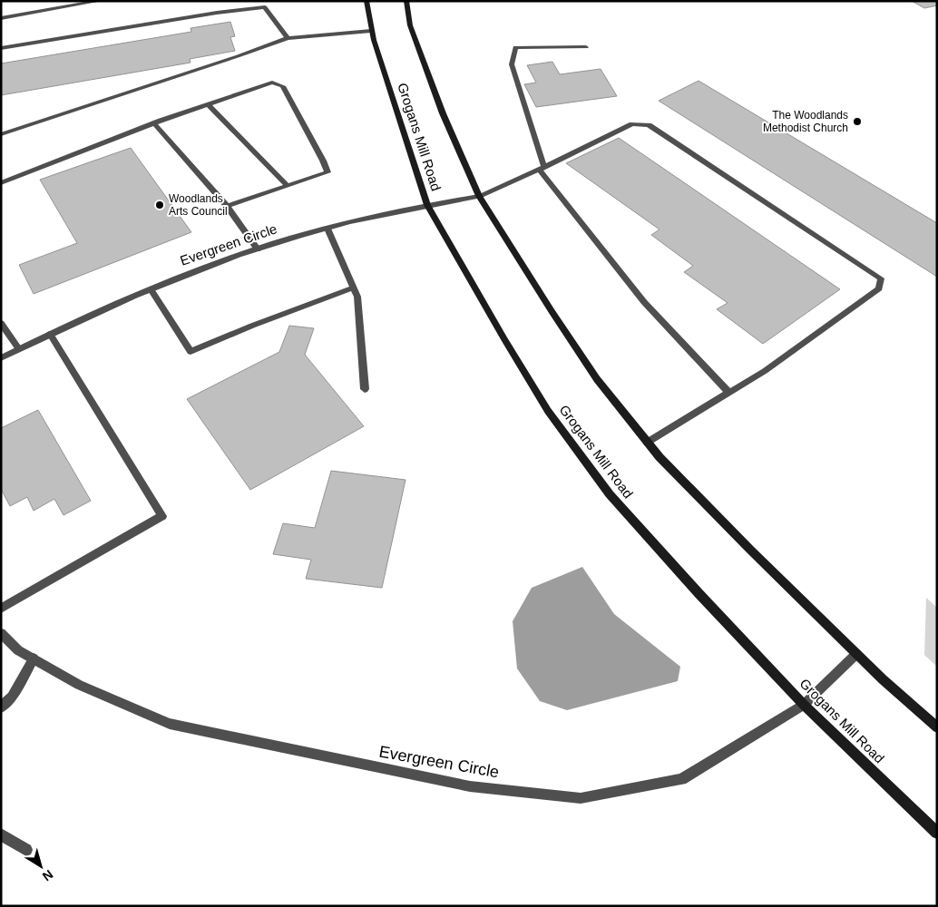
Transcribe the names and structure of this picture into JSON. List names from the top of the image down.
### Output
{
  "streets": {
    "main road": ["Grogans Mill Road"],
    "street": ["Evergreen Circle"]
  },
  "crossings": [
    ["Grogans Mill Road", "Evergreen Circle"]
  ],
  "places": ["The Woodlands Methodist Church", "Woodlands Arts Council"],
  "north": "bottom right"
}
